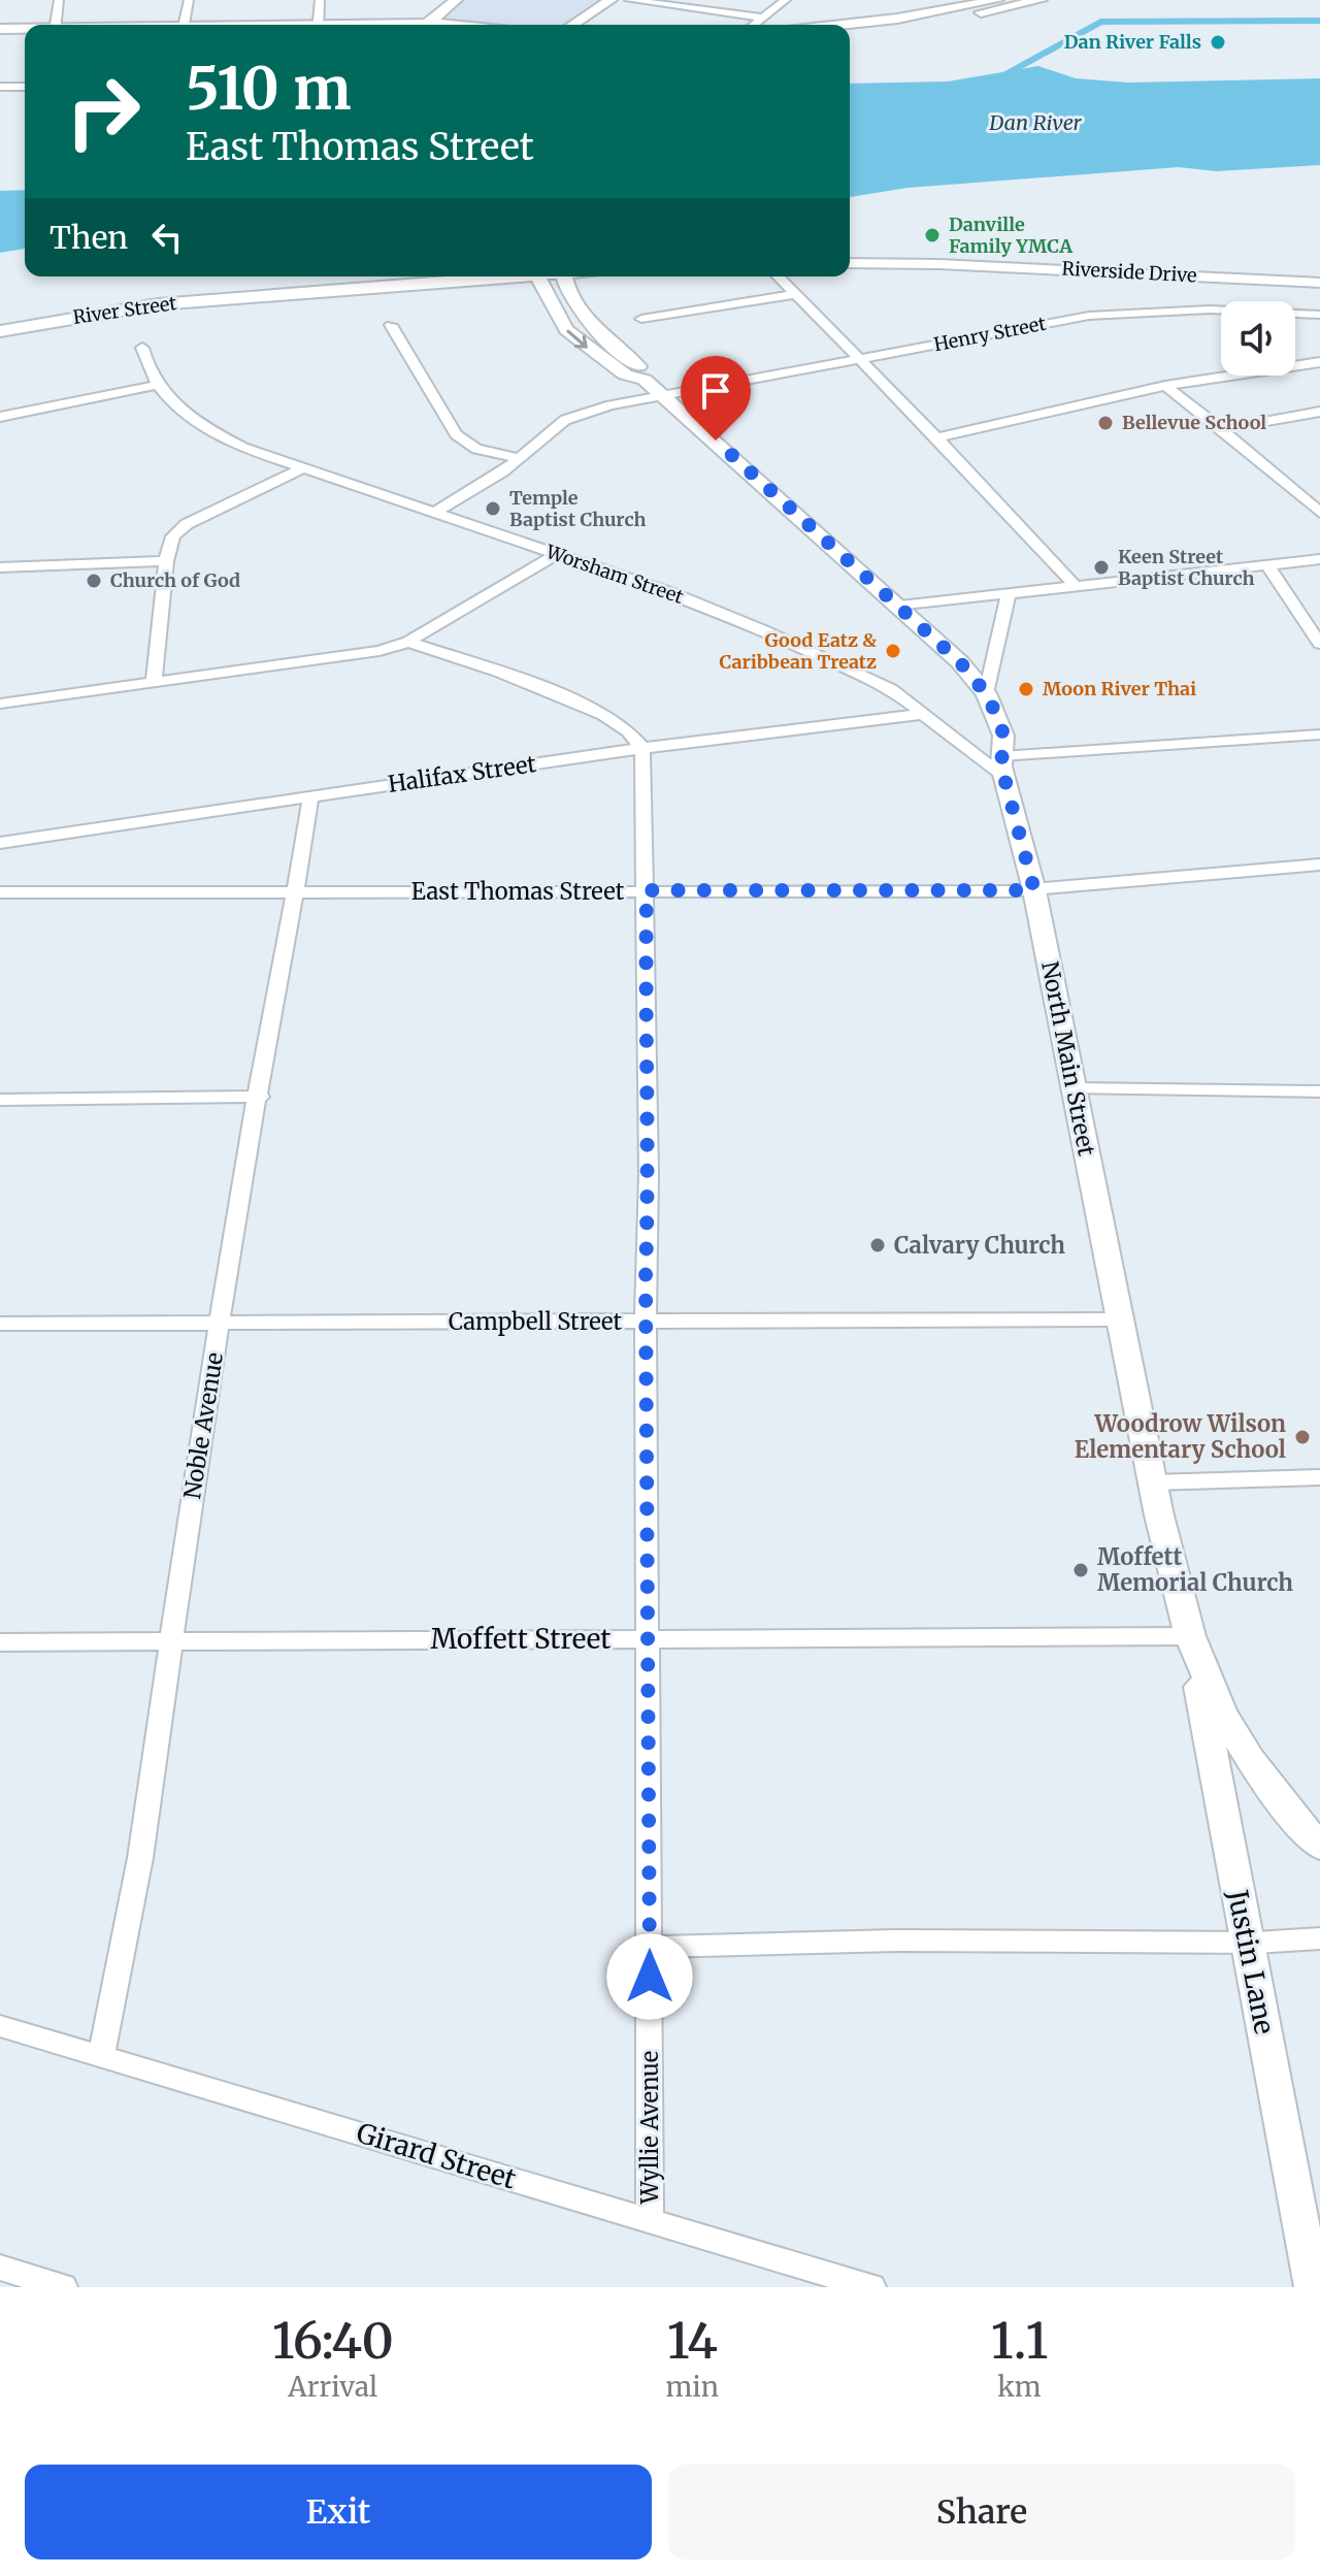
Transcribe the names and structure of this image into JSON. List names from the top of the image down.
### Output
{
  "streets": {
    "main road": [
      "Riverside Drive",
      "River Street",
      "North Main Street",
      "Justin Lane"
    ],
    "street": [
      "Henry Street",
      "Worsham Street",
      "Halifax Street",
      "East Thomas Street",
      "Campbell Street",
      "Noble Avenue",
      "Moffett Street",
      "Wyllie Avenue",
      "Girard Street"
    ]
  },
  "crossings": [
    ["Henry Street", "Worsham Street"],
    ["Henry Street", "North Main Street"],
    ["Worsham Street", "Halifax Street"],
    ["Worsham Street", "North Main Street"],
    ["Halifax Street", "Noble Avenue"],
    ["Halifax Street", "Wyllie Avenue"],
    ["East Thomas Street", "North Main Street"],
    ["East Thomas Street", "Noble Avenue"],
    ["East Thomas Street", "Wyllie Avenue"],
    ["North Main Street", "Campbell Street"],
    ["North Main Street", "Moffett Street"],
    ["North Main Street", "Justin Lane"],
    ["Campbell Street", "Noble Avenue"],
    ["Campbell Street", "Wyllie Avenue"],
    ["Noble Avenue", "Moffett Street"],
    ["Noble Avenue", "Girard Street"],
    ["Moffett Street", "Justin Lane"],
    ["Moffett Street", "Wyllie Avenue"],
    ["Wyllie Avenue", "Girard Street"]
  ],
  "water": ["Dan River"],
  "places": [
    "Dan River Falls",
    "Danville Family YMCA",
    "Bellevue School",
    "Temple Baptist Church",
    "Keen Street Baptist Church",
    "Church of God",
    "Good Eatz & Caribbean Treatz",
    "Moon River Thai",
    "Calvary Church",
    "Woodrow Wilson Elementary School",
    "Moffett Memorial Church"
  ],
  "page": {
    "turn": ["510 m", "East Thomas Street"],
    "then": "Then",
    "eta": [
      "16:40",
      "Arrival",
      "14",
      "min",
      "1.1",
      "km"
    ],
    "buttons": ["Exit", "Share"]
  }
}
